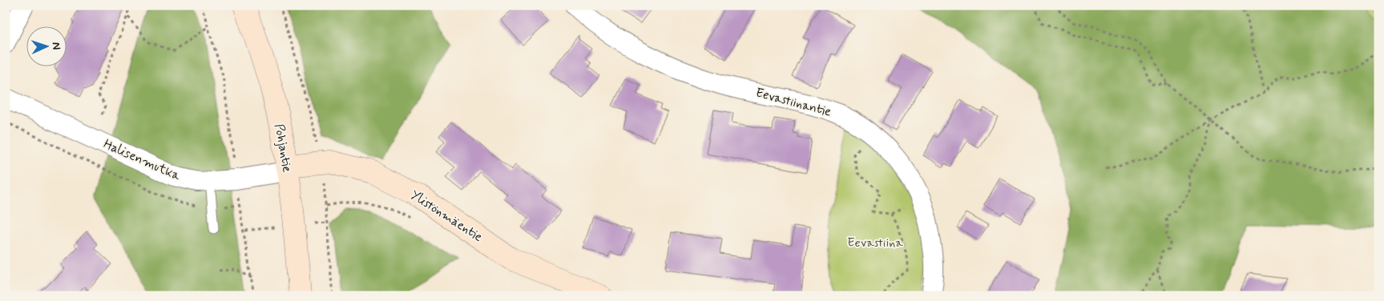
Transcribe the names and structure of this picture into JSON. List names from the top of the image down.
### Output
{
  "streets": {
    "street": [
      "Eevastiinantie",
      "Pohjantie",
      "Halisenmutka",
      "Ylistönmäentie"
    ]
  },
  "crossings": [
    ["Pohjantie", "Halisenmutka"],
    ["Pohjantie", "Ylistönmäentie"],
    ["Halisenmutka", "Ylistönmäentie"]
  ],
  "parks": ["Eevastiina"],
  "north": "right"
}
